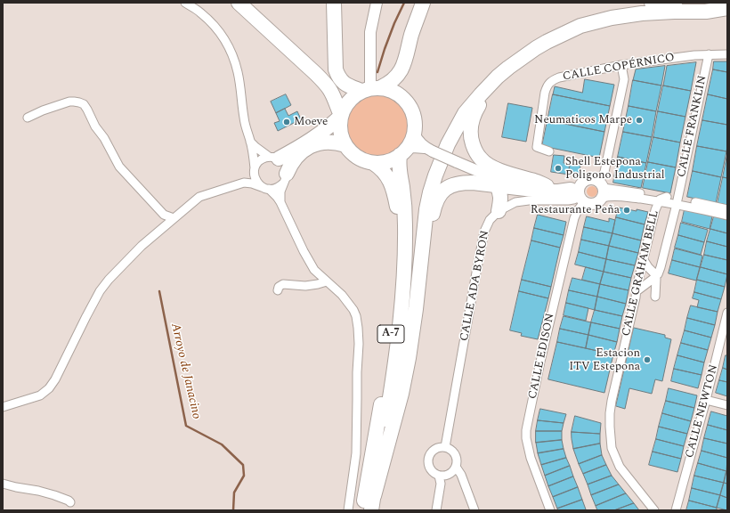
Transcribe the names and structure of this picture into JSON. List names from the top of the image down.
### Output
{
  "streets": {
    "highway": ["A-7"],
    "street": [
      "CALLE COPÉRNICO",
      "CALLE FRANKLIN",
      "CALLE GRAHAM BELL",
      "CALLE ADA BYRON",
      "CALLE EDISON",
      "CALLE NEWTON"
    ]
  },
  "crossings": [
    ["CALLE COPÉRNICO", "CALLE FRANKLIN"],
    ["CALLE FRANKLIN", "CALLE GRAHAM BELL"],
    ["CALLE ADA BYRON", "CALLE EDISON"]
  ],
  "water": ["Arroyo de Janacino"],
  "places": [
    "Neumaticos Marpe",
    "Moeve",
    "Shell Estepona Poligono Industrial",
    "Restaurante Peña",
    "Estacion ITV Estepona"
  ]
}
